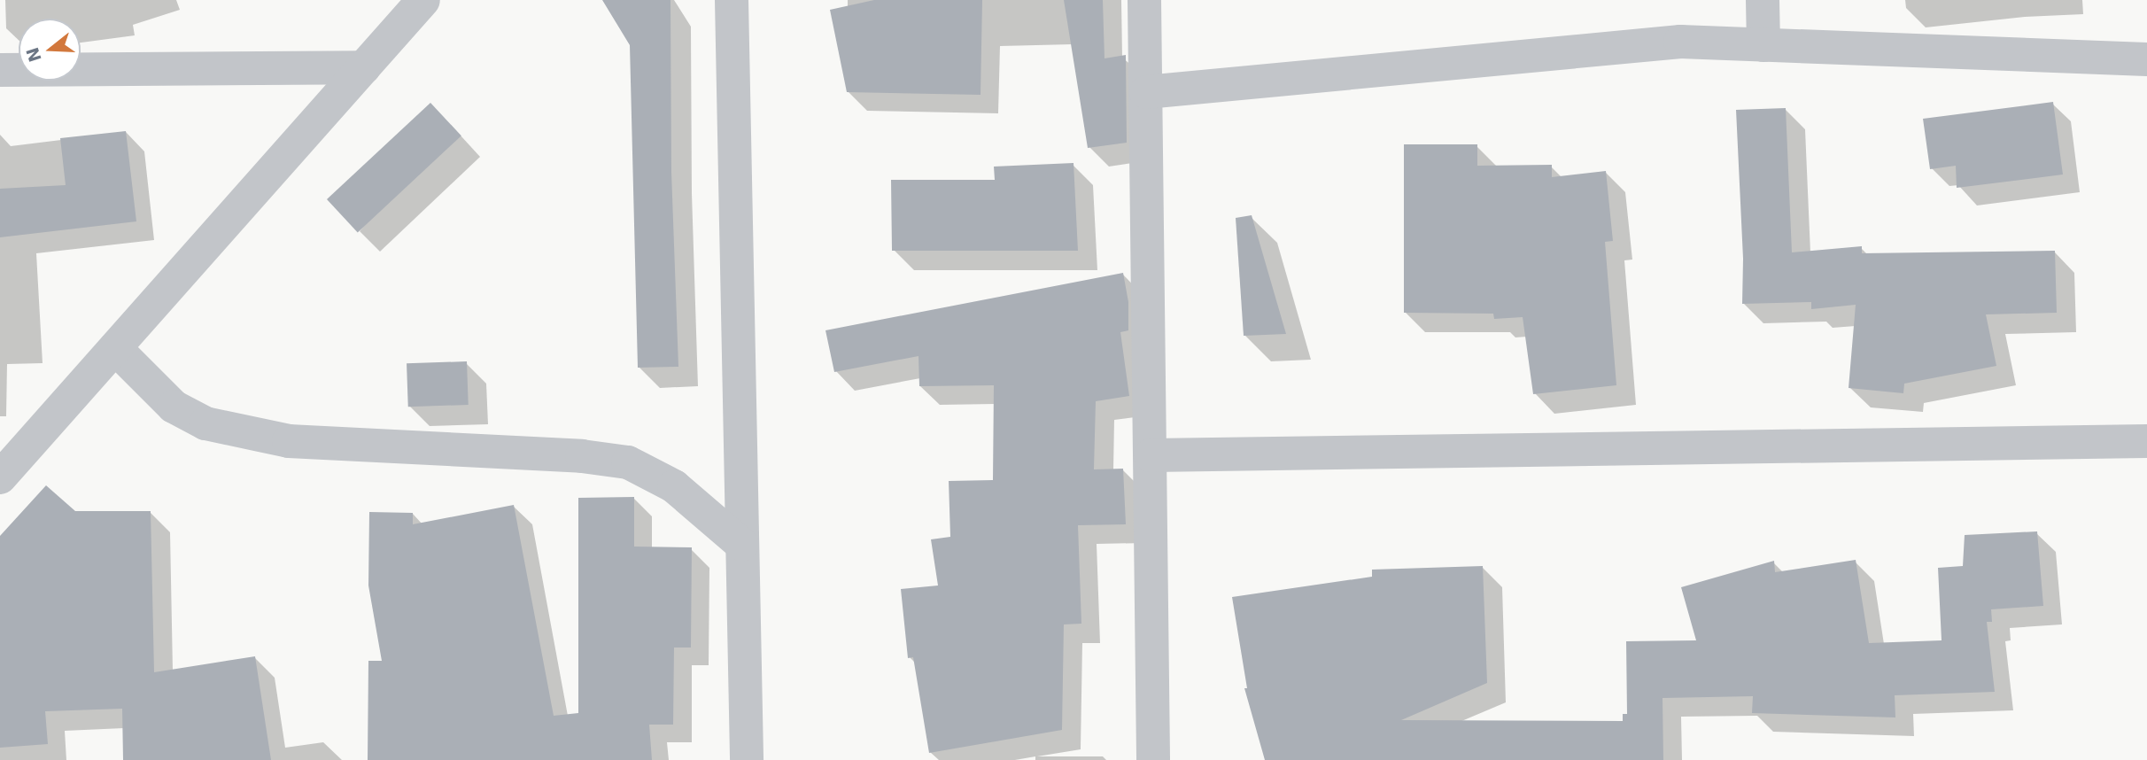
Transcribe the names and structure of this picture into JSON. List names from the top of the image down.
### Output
{
  "north": "left"
}
